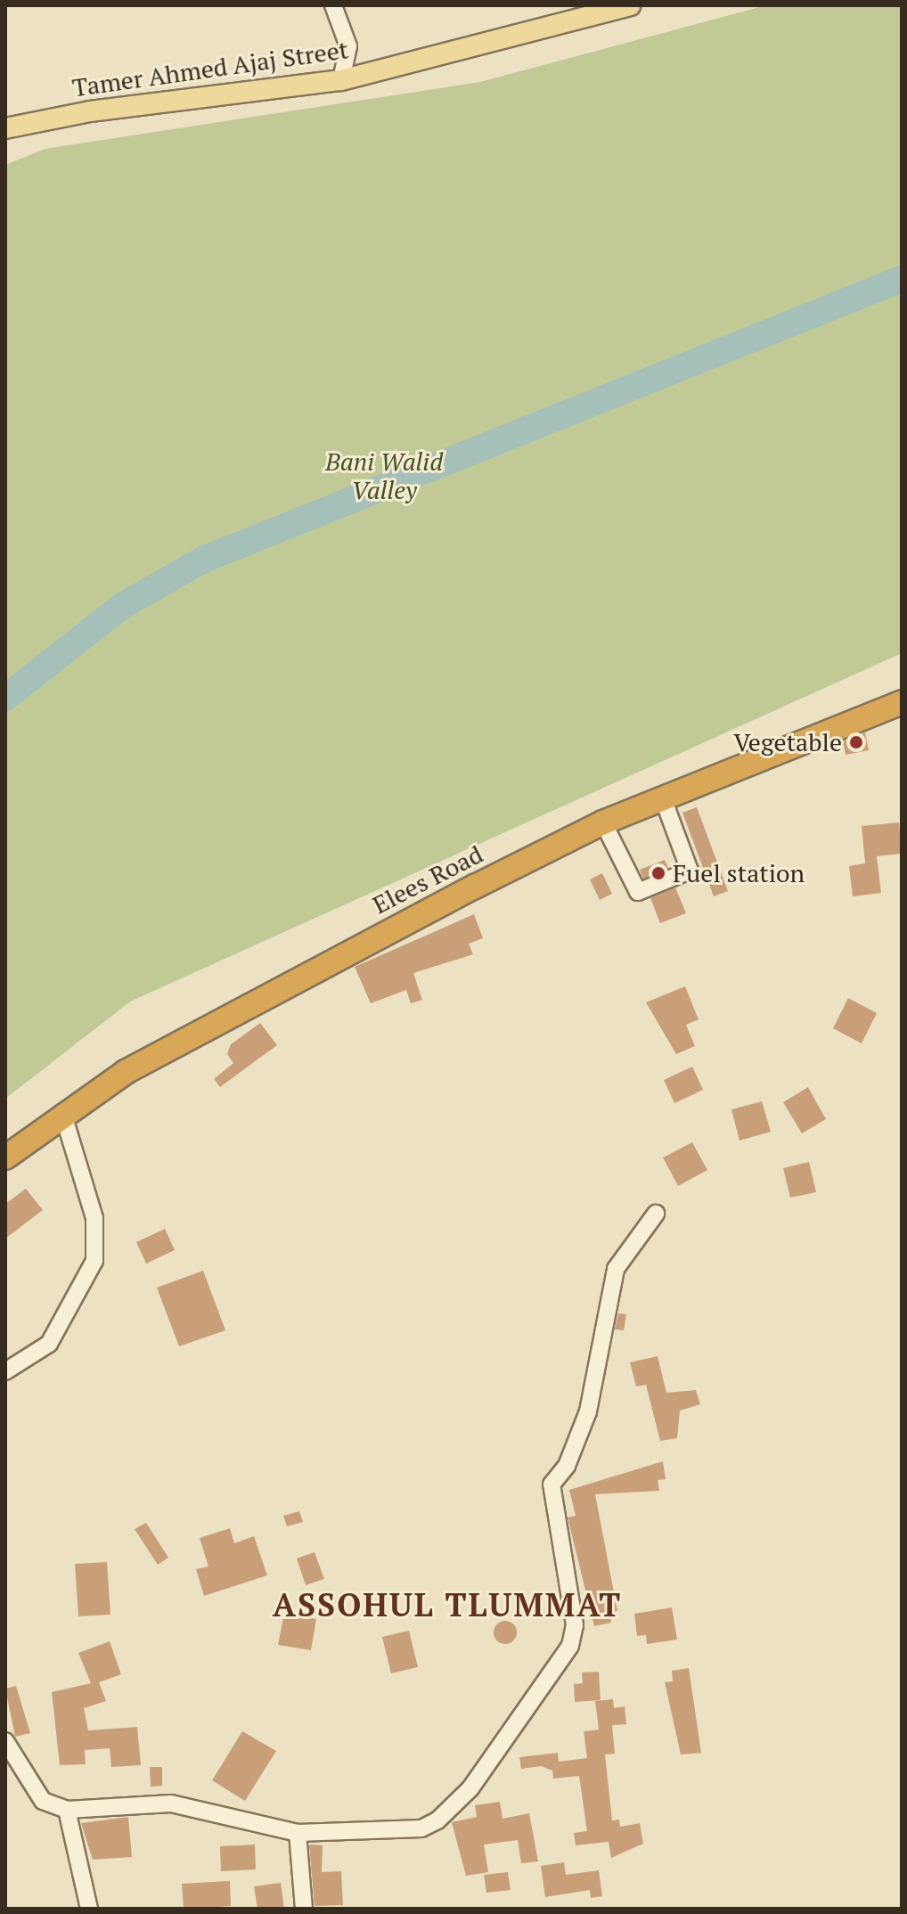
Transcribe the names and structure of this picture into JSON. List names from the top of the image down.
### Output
{
  "streets": {
    "highway": ["Elees Road"],
    "main road": ["Tamer Ahmed Ajaj Street"]
  },
  "districts": ["ASSOHUL TLUMMAT"],
  "parks": ["Bani Walid Valley"],
  "places": ["Vegetable", "Fuel station"]
}
